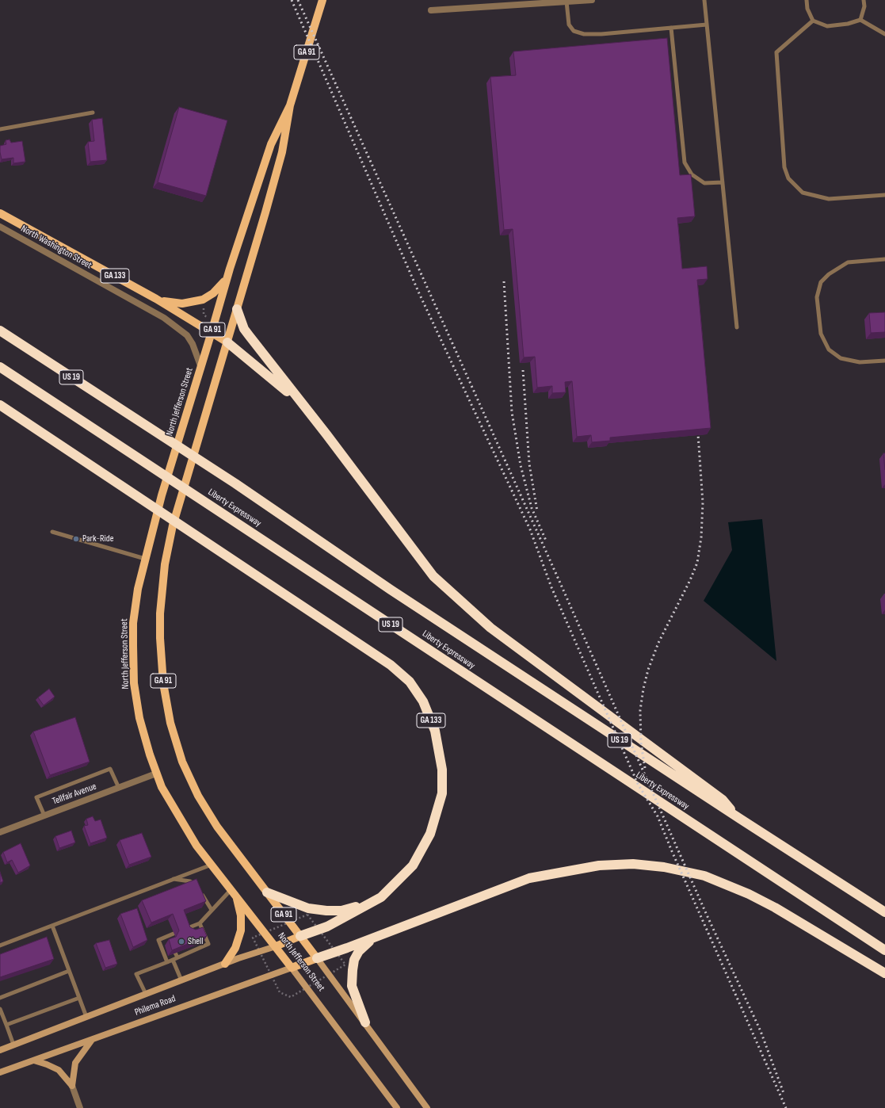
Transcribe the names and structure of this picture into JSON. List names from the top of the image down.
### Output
{
  "streets": {
    "highway": ["GA 133", "US 19", "Liberty Expressway"],
    "main road": ["GA 91", "North Jefferson Street", "Philema Road"],
    "street": ["North Washington Street", "Tellfair Avenue"]
  },
  "crossings": [
    ["GA 91", "GA 133"],
    ["GA 91", "North Jefferson Street"],
    ["GA 91", "Philema Road"],
    ["North Washington Street", "North Jefferson Street"],
    ["GA 133", "North Jefferson Street"],
    ["GA 133", "Philema Road"],
    ["North Jefferson Street", "Tellfair Avenue"],
    ["North Jefferson Street", "Philema Road"]
  ],
  "places": ["Park-Ride", "Shell"]
}
